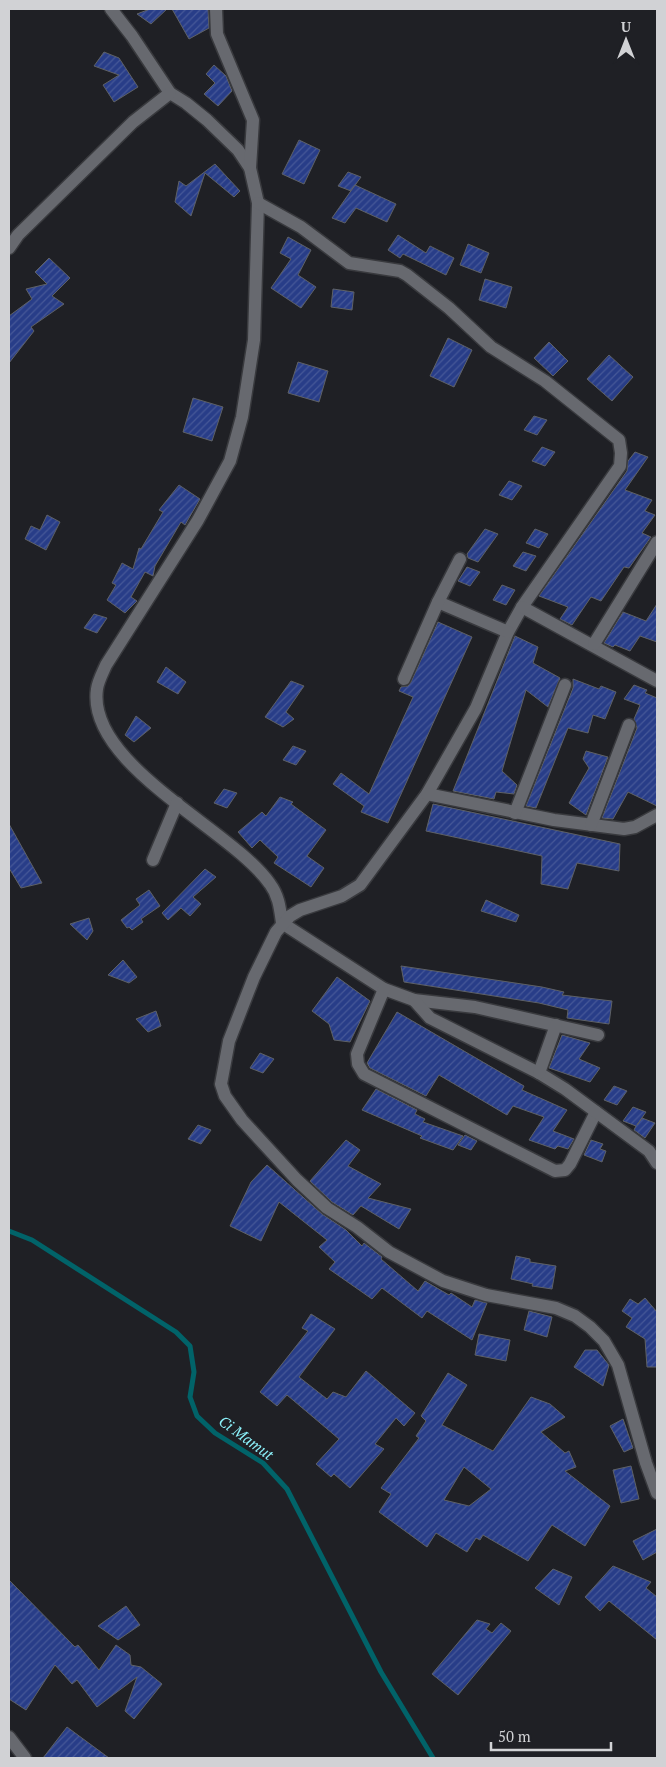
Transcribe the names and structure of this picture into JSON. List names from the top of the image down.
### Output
{
  "water": ["Ci Mamut"],
  "scale_bar": "50 m",
  "north": "top"
}
